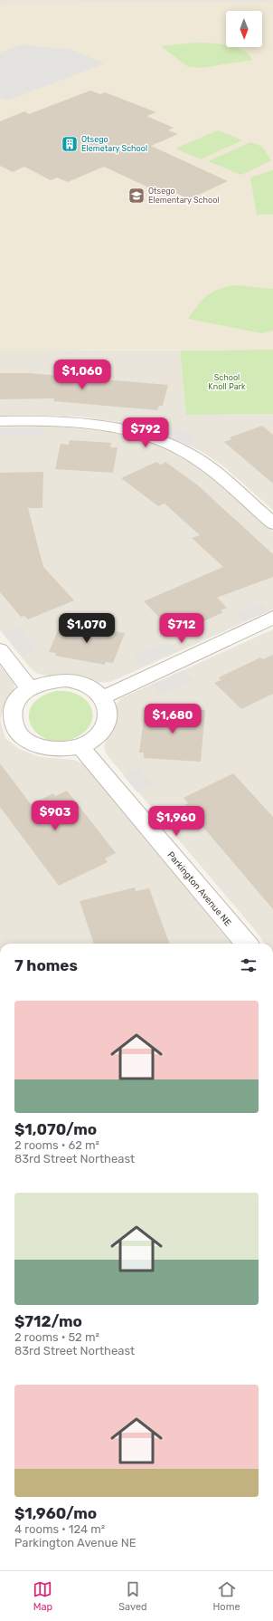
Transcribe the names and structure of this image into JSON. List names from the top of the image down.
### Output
{
  "streets": {
    "street": ["Parkington Avenue NE"]
  },
  "parks": ["School Knoll Park"],
  "places": {
    "building": ["Otsego Elemetary School"],
    "school or university": ["Otsego Elementary School"]
  },
  "north": "bottom",
  "page": {
    "price": [
      "$1,060",
      "$792",
      "$1,070",
      "$712",
      "$1,680",
      "$903",
      "$1,960"
    ],
    "heading": "7 homes",
    "list": [
      {
        "name": "$1,070/mo",
        "note": "2 rooms · 62 m² · 83rd Street Northeast"
      },
      {
        "name": "$712/mo",
        "note": "2 rooms · 52 m² · 83rd Street Northeast"
      },
      {
        "name": "$1,960/mo",
        "note": "4 rooms · 124 m² · Parkington Avenue NE"
      }
    ],
    "tabs": ["Map", "Saved", "Home"]
  }
}
